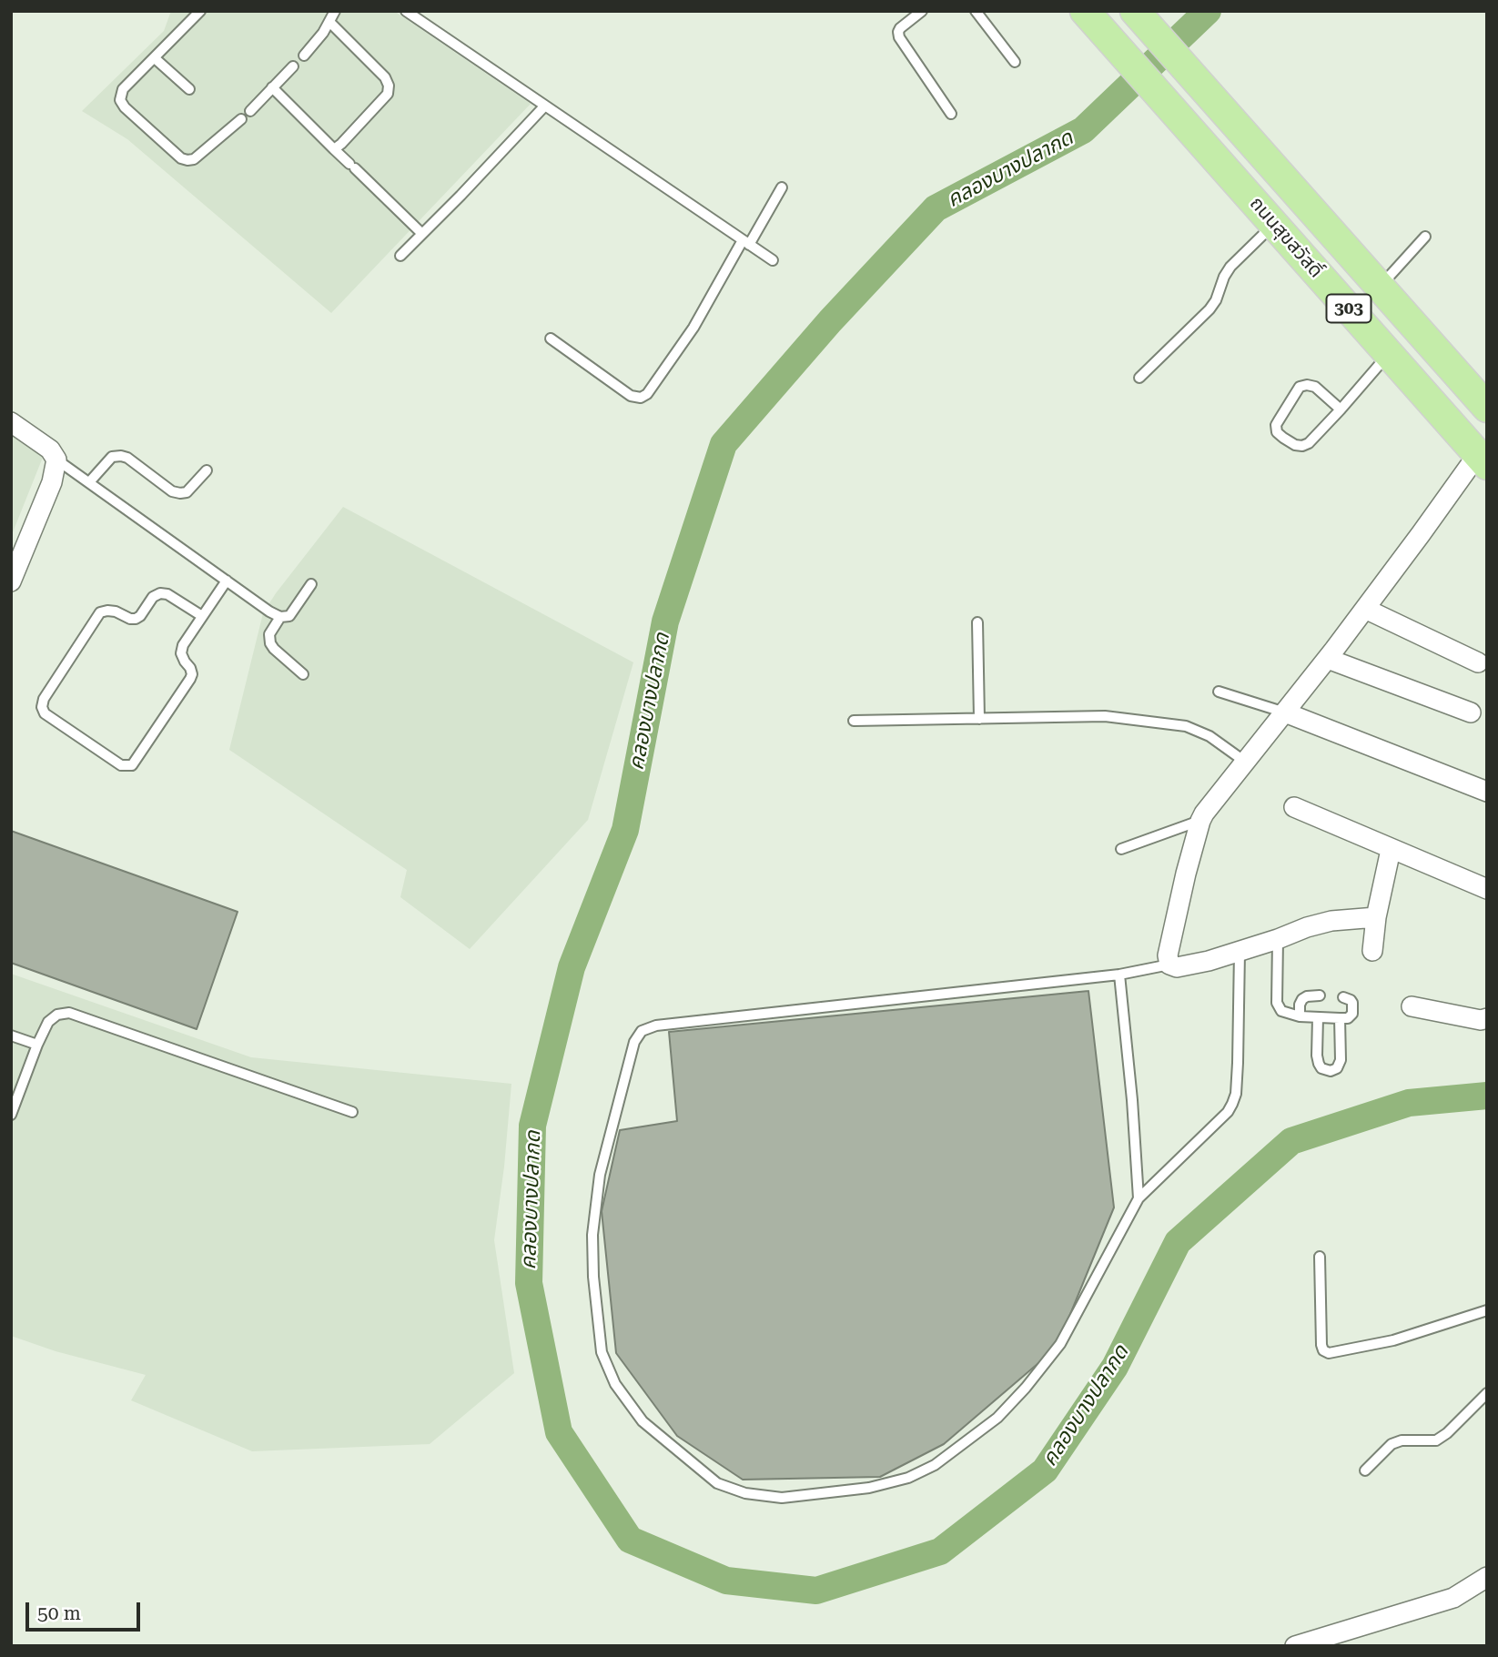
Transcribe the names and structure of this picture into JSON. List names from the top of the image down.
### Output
{
  "streets": {
    "main road": ["ถนนสุขสวัสดิ์", "303"]
  },
  "water": ["คลองบางปลากด"],
  "scale_bar": "50 m"
}
